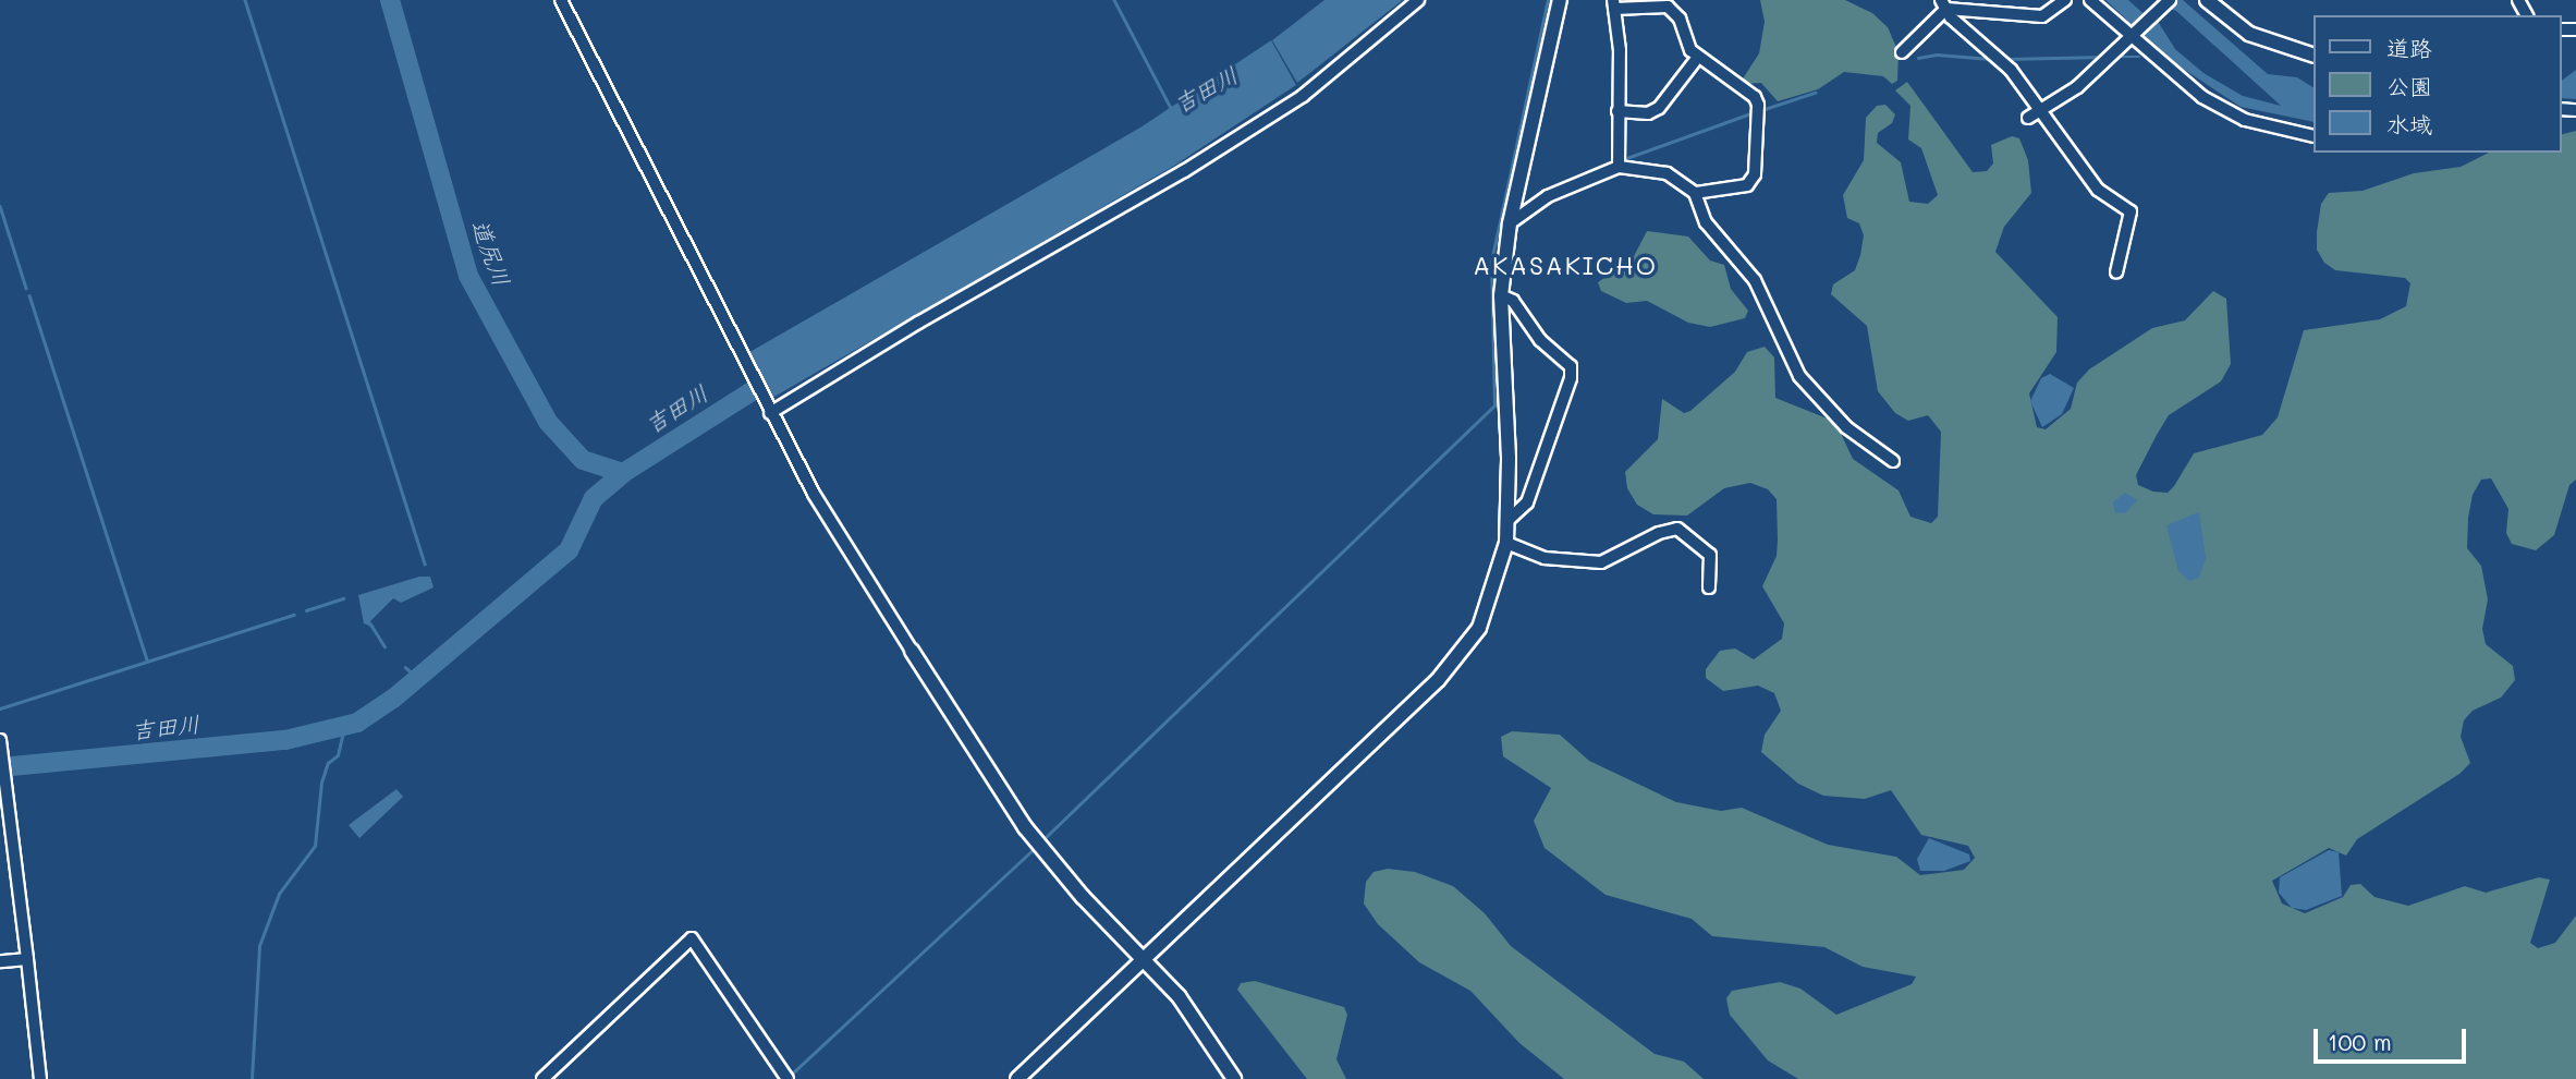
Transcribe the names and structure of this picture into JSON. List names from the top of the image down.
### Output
{
  "districts": ["AKASAKICHO"],
  "water": ["吉田川", "道尻川"],
  "legend": ["道路", "公園", "水域"],
  "scale_bar": "100 m"
}
